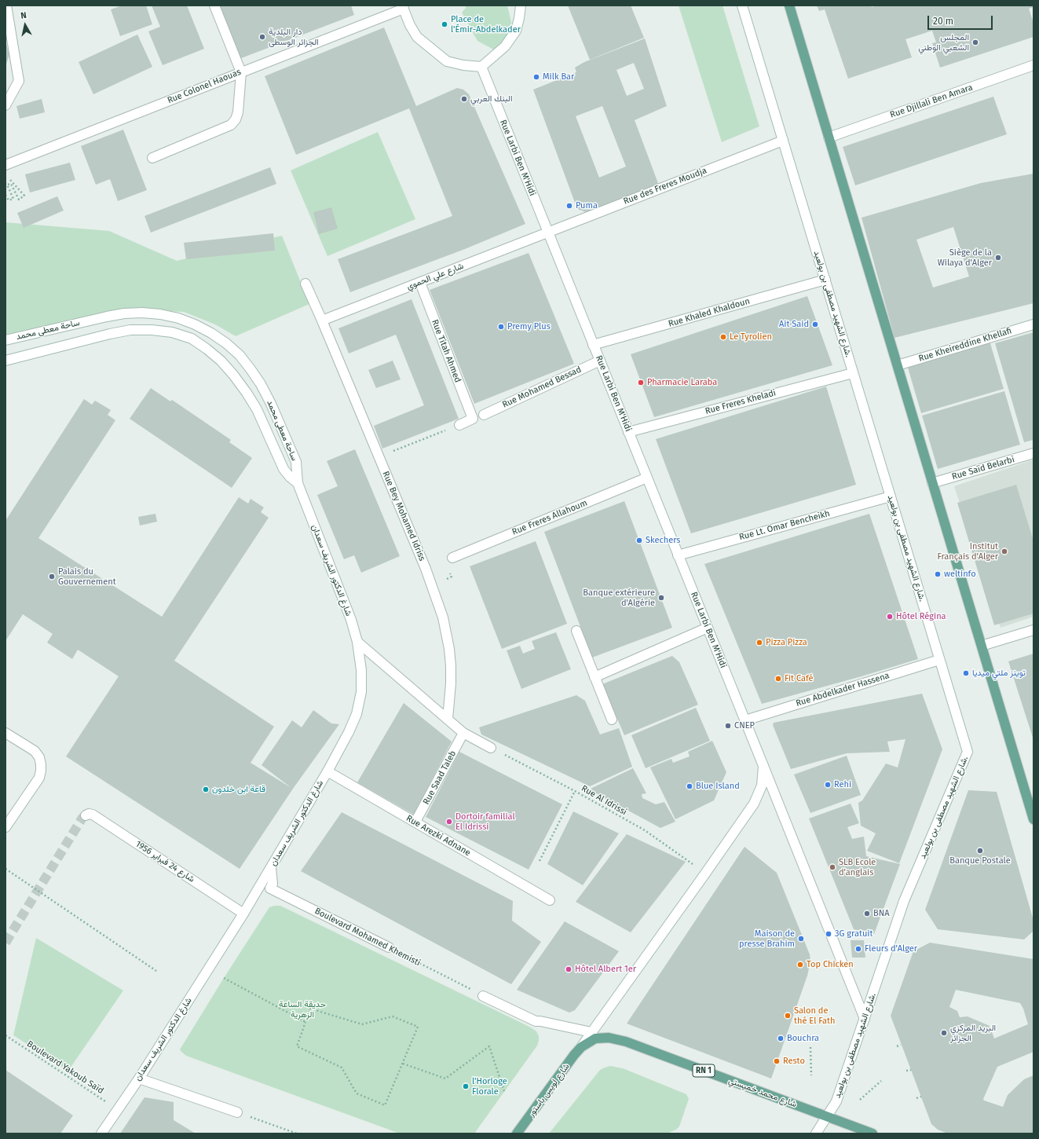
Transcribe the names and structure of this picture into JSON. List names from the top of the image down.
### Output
{
  "streets": {
    "main road": ["RN 1", "شارع لويس باستور", "شارع محمد خميستي"],
    "street": [
      "Rue Colonel Haouas",
      "Rue Djillali Ben Amara",
      "Rue Larbi Ben M'Hidi",
      "Rue des Freres Moudja",
      "شارع علي الحموي",
      "شارع الشهيد مصطفى بن بولعيد.",
      "Rue Khaled Khaldoun",
      "ساحة معطى محمد",
      "Rue Kheireddine Khellafi",
      "Rue Titah Ahmed",
      "Rue Mohamed Bessad",
      "Rue Freres Kheladi",
      "Rue Saïd Belarbi",
      "Rue Bey Mohamed Idriss",
      "Rue Freres Allahoum",
      "Rue Lt. Omar Bencheikh",
      "شارغ الدكتور الشريف سعدان",
      "Rue Abdelkader Hassena",
      "Rue Saad Taleb",
      "Rue Arezki Adnane",
      "شارع 24 فبراير 1956",
      "Boulevard Mohamed Khemisti"
    ],
    "path": ["Rue Al Idrissi", "Boulevard Yakoub Saïd"]
  },
  "crossings": [
    ["Rue Larbi Ben M'Hidi", "Rue des Freres Moudja"],
    ["Rue Larbi Ben M'Hidi", "شارع علي الحموي"],
    ["Rue Larbi Ben M'Hidi", "شارع الشهيد مصطفى بن بولعيد."],
    ["Rue Larbi Ben M'Hidi", "Rue Khaled Khaldoun"],
    ["Rue Larbi Ben M'Hidi", "Rue Mohamed Bessad"],
    ["Rue Larbi Ben M'Hidi", "Rue Freres Kheladi"],
    ["Rue Larbi Ben M'Hidi", "Rue Freres Allahoum"],
    ["Rue Larbi Ben M'Hidi", "Rue Lt. Omar Bencheikh"],
    ["Rue Larbi Ben M'Hidi", "Rue Abdelkader Hassena"],
    ["Rue des Freres Moudja", "شارع علي الحموي"],
    ["Rue des Freres Moudja", "شارع الشهيد مصطفى بن بولعيد."],
    ["شارع علي الحموي", "Rue Titah Ahmed"],
    ["شارع علي الحموي", "Rue Bey Mohamed Idriss"],
    ["شارع الشهيد مصطفى بن بولعيد.", "Rue Khaled Khaldoun"],
    ["شارع الشهيد مصطفى بن بولعيد.", "Rue Freres Kheladi"],
    ["شارع الشهيد مصطفى بن بولعيد.", "Rue Lt. Omar Bencheikh"],
    ["شارع الشهيد مصطفى بن بولعيد.", "Rue Abdelkader Hassena"],
    ["شارع الشهيد مصطفى بن بولعيد.", "شارع محمد خميستي"],
    ["ساحة معطى محمد", "شارغ الدكتور الشريف سعدان"],
    ["شارغ الدكتور الشريف سعدان", "Rue Arezki Adnane"],
    ["شارغ الدكتور الشريف سعدان", "شارع 24 فبراير 1956"],
    ["شارغ الدكتور الشريف سعدان", "Boulevard Mohamed Khemisti"],
    ["شارغ الدكتور الشريف سعدان", "Boulevard Yakoub Saïd"],
    ["Rue Saad Taleb", "Rue Arezki Adnane"],
    ["شارع لويس باستور", "شارع محمد خميستي"]
  ],
  "parks": ["حديقة الساعة الزهرية"],
  "places": [
    "Place de l'Émir-Abdelkader",
    "دار البلدية الجزائر الوسطى",
    "المجلس الشعبي الوطني",
    "Milk Bar",
    "البنك العربي",
    "Puma",
    "Siège de la Wilaya d'Alger",
    "Ait Said",
    "Premy Plus",
    "Le Tyrolien",
    "Pharmacie Laraba",
    "Skechers",
    "Institut Français d'Alger",
    "weltinfo",
    "Palais du Gouvernement",
    "Banque extérieure d'Algérie",
    "Hôtel Régina",
    "Pizza Pizza",
    "توينز ملتي ميديا",
    "Fit Café",
    "CNEP",
    "Rehi",
    "Blue Island",
    "قاعة ابن خلدون",
    "Dortoir familial El Idrissi",
    "Banque Postale",
    "SLB Ecole d'anglais",
    "BNA",
    "3G gratuit",
    "Maison de presse Brahim",
    "Fleurs d'Alger",
    "Top Chicken",
    "Hôtel Albert 1er",
    "Salon de thé El Fath",
    "البريد المركزي الجزائر",
    "Bouchra",
    "Resto",
    "l'Horloge Florale"
  ],
  "scale_bar": "20 m",
  "north": "top"
}
